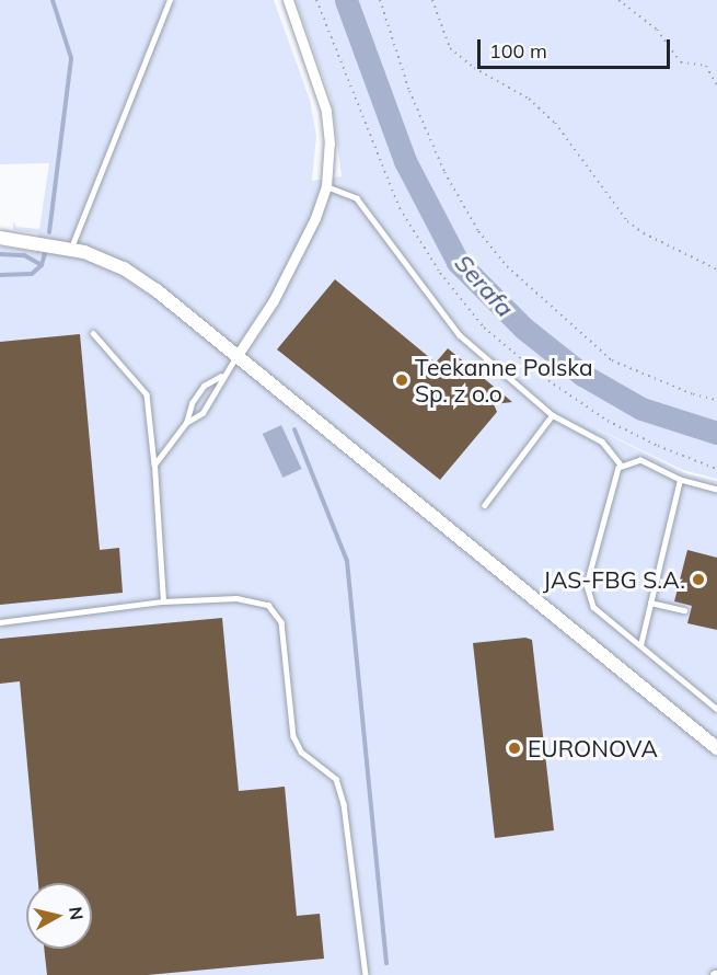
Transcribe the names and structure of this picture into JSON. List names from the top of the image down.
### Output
{
  "water": ["Serafa"],
  "places": ["Teekanne Polska Sp. z o.o", "JAS-FBG S.A.", "EURONOVA"],
  "scale_bar": "100 m",
  "north": "right"
}
